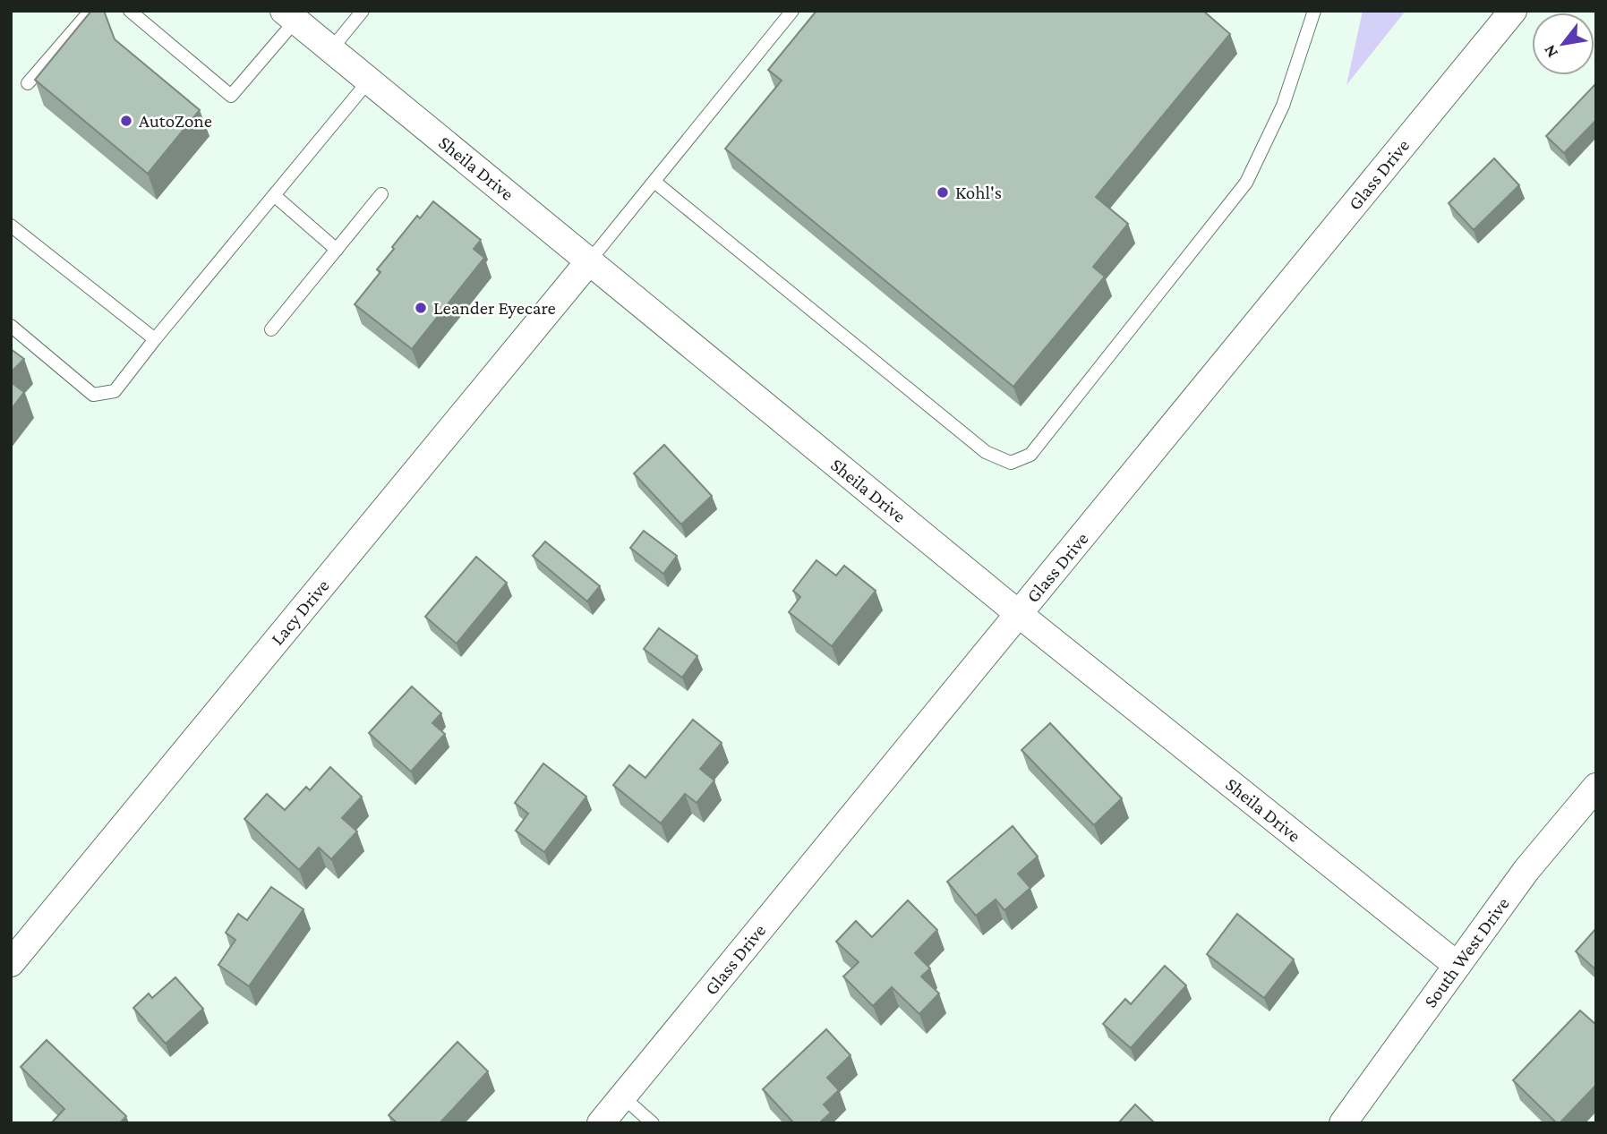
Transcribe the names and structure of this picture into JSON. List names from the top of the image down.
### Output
{
  "streets": {
    "street": [
      "Sheila Drive",
      "Glass Drive",
      "Lacy Drive",
      "South West Drive"
    ]
  },
  "crossings": [
    ["Sheila Drive", "Glass Drive"],
    ["Sheila Drive", "Lacy Drive"],
    ["Sheila Drive", "South West Drive"]
  ],
  "places": ["AutoZone", "Kohl's", "Leander Eyecare"],
  "north": "bottom left"
}
